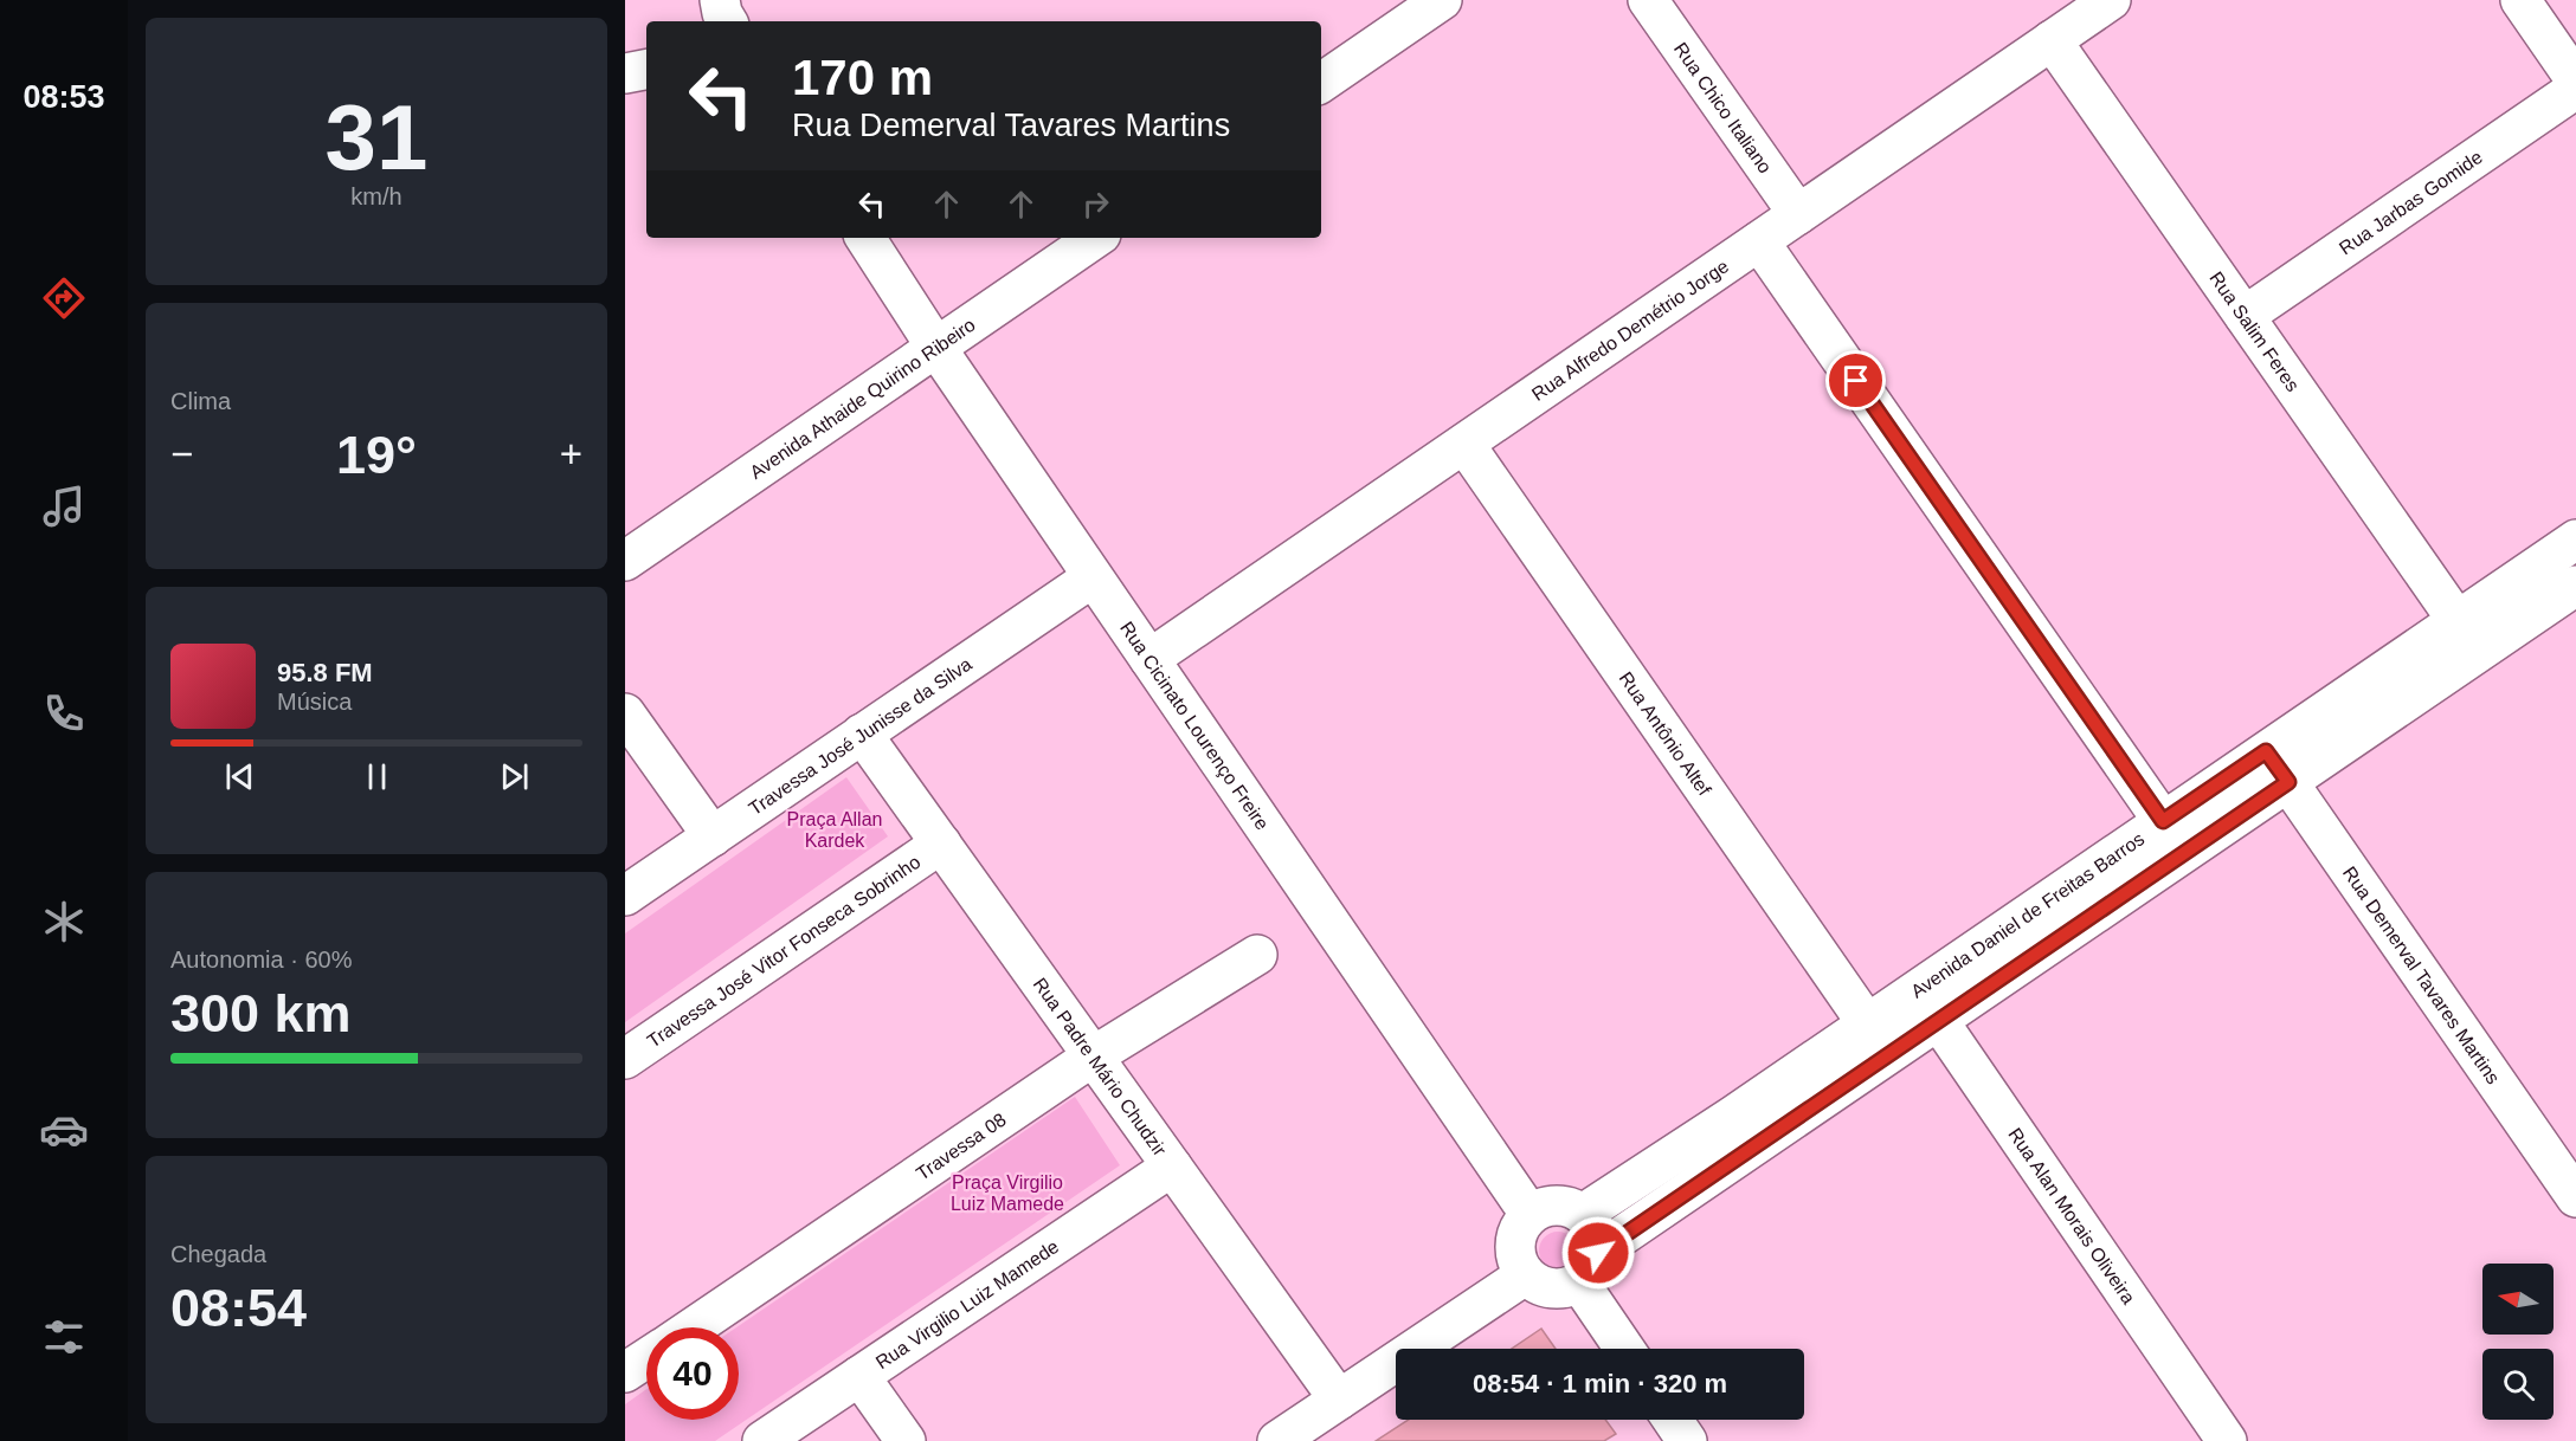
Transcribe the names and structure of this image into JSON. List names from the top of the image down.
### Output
{
  "streets": {
    "street": [
      "Rua Chico Italiano",
      "Rua Jarbas Gomide",
      "Rua Alfredo Demétrio Jorge",
      "Rua Salim Feres",
      "Avenida Athaide Quirino Ribeiro",
      "Rua Cicinato Lourenço Freire",
      "Rua Antônio Altef",
      "Travessa José Junisse da Silva",
      "Avenida Daniel de Freitas Barros",
      "Travessa José Vitor Fonseca Sobrinho",
      "Rua Demerval Tavares Martins",
      "Rua Padre Mário Chudzir",
      "Travessa 08",
      "Rua Alan Morais Oliveira",
      "Rua Virgilio Luiz Mamede"
    ]
  },
  "crossings": [
    ["Rua Chico Italiano", "Rua Alfredo Demétrio Jorge"],
    ["Rua Jarbas Gomide", "Rua Salim Feres"],
    ["Rua Alfredo Demétrio Jorge", "Rua Salim Feres"],
    ["Rua Alfredo Demétrio Jorge", "Rua Cicinato Lourenço Freire"],
    ["Rua Alfredo Demétrio Jorge", "Rua Antônio Altef"],
    ["Rua Salim Feres", "Avenida Daniel de Freitas Barros"],
    ["Avenida Athaide Quirino Ribeiro", "Rua Cicinato Lourenço Freire"],
    ["Rua Cicinato Lourenço Freire", "Travessa José Junisse da Silva"],
    ["Rua Cicinato Lourenço Freire", "Avenida Daniel de Freitas Barros"],
    ["Rua Antônio Altef", "Avenida Daniel de Freitas Barros"],
    ["Travessa José Junisse da Silva", "Rua Padre Mário Chudzir"],
    ["Avenida Daniel de Freitas Barros", "Rua Demerval Tavares Martins"],
    ["Avenida Daniel de Freitas Barros", "Rua Alan Morais Oliveira"],
    ["Travessa José Vitor Fonseca Sobrinho", "Rua Padre Mário Chudzir"],
    ["Rua Padre Mário Chudzir", "Travessa 08"],
    ["Rua Padre Mário Chudzir", "Rua Virgilio Luiz Mamede"]
  ],
  "parks": ["Praça Allan Kardek", "Praça Virgilio Luiz Mamede"],
  "north": "left",
  "page": {
    "tabs": "08:53",
    "tile": [
      ["31", "km/h"],
      "Clima",
      ["Autonomia · 60%", "300 km"],
      ["Chegada", "08:54"]
    ],
    "turn": ["170 m", "Rua Demerval Tavares Martins"],
    "heat": ["−", "19°", "+"],
    "song": ["95.8 FM", "Música"],
    "limit": "40",
    "trip": "08:54 · 1 min · 320 m"
  }
}
